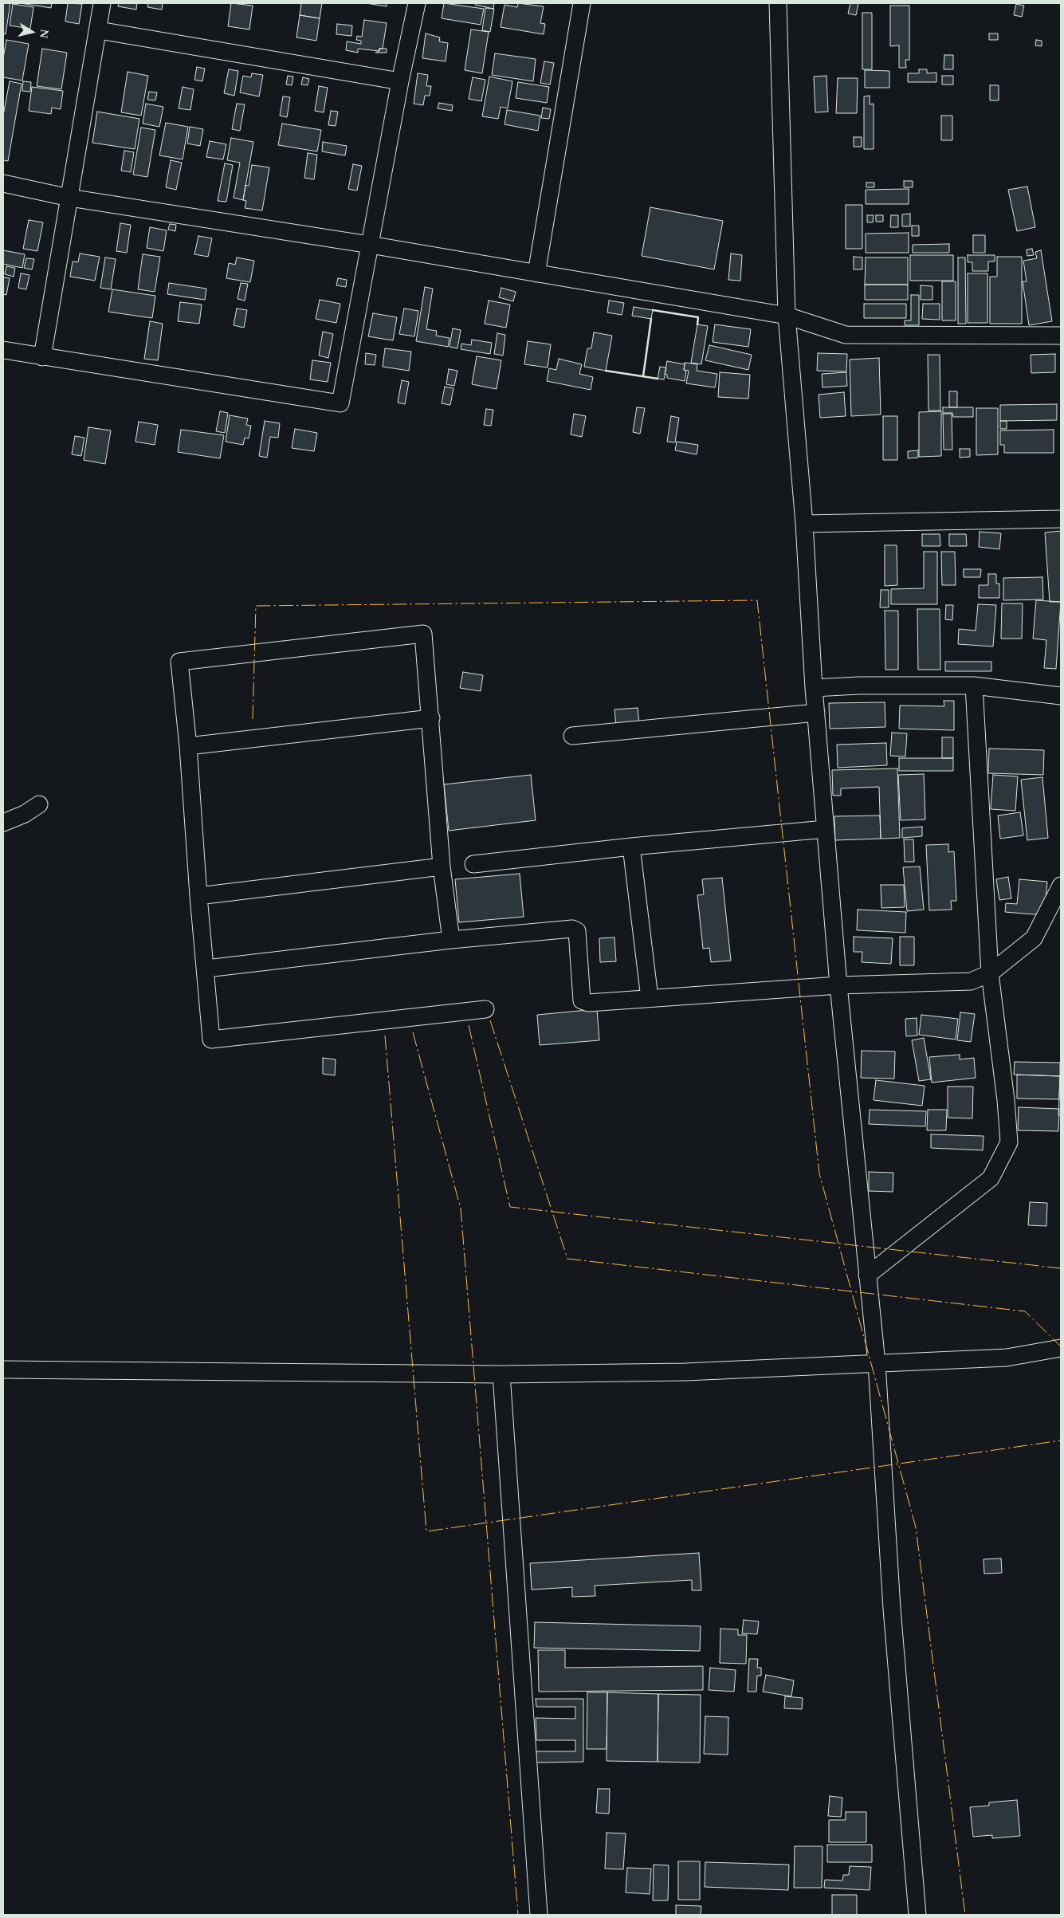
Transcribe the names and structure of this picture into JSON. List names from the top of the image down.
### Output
{
  "north": "right"
}
